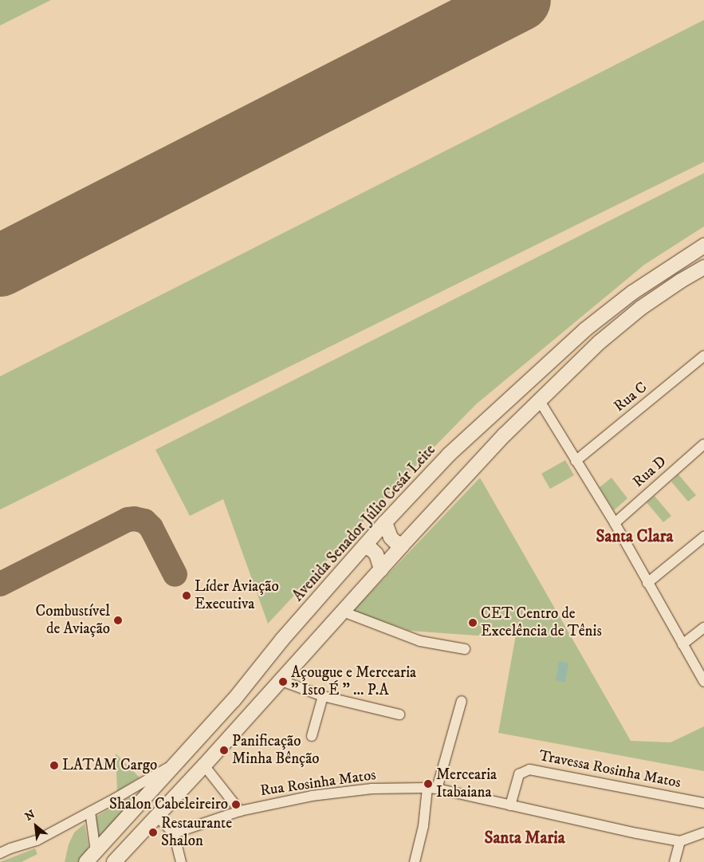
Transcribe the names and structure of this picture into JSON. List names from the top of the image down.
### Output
{
  "streets": {
    "main road": ["Avenida Senador Júlio Cesár Leite"],
    "street": [
      "Rua C",
      "Rua D",
      "Travessa Rosinha Matos",
      "Rua Rosinha Matos"
    ]
  },
  "crossings": [
    ["Travessa Rosinha Matos", "Rua Rosinha Matos"]
  ],
  "districts": ["Santa Clara", "Santa Maria"],
  "places": [
    "Líder Aviação Executiva",
    "Combustível de Aviação",
    "CET Centro de Excelência de Tênis",
    "Açougue e Mercearia \" Isto É \" ... P.A",
    "Panificação Minha Bênção",
    "LATAM Cargo",
    "Mercearia Itabaiana",
    "Shalon Cabeleireiro",
    "Restaurante Shalon"
  ],
  "north": "top left"
}
